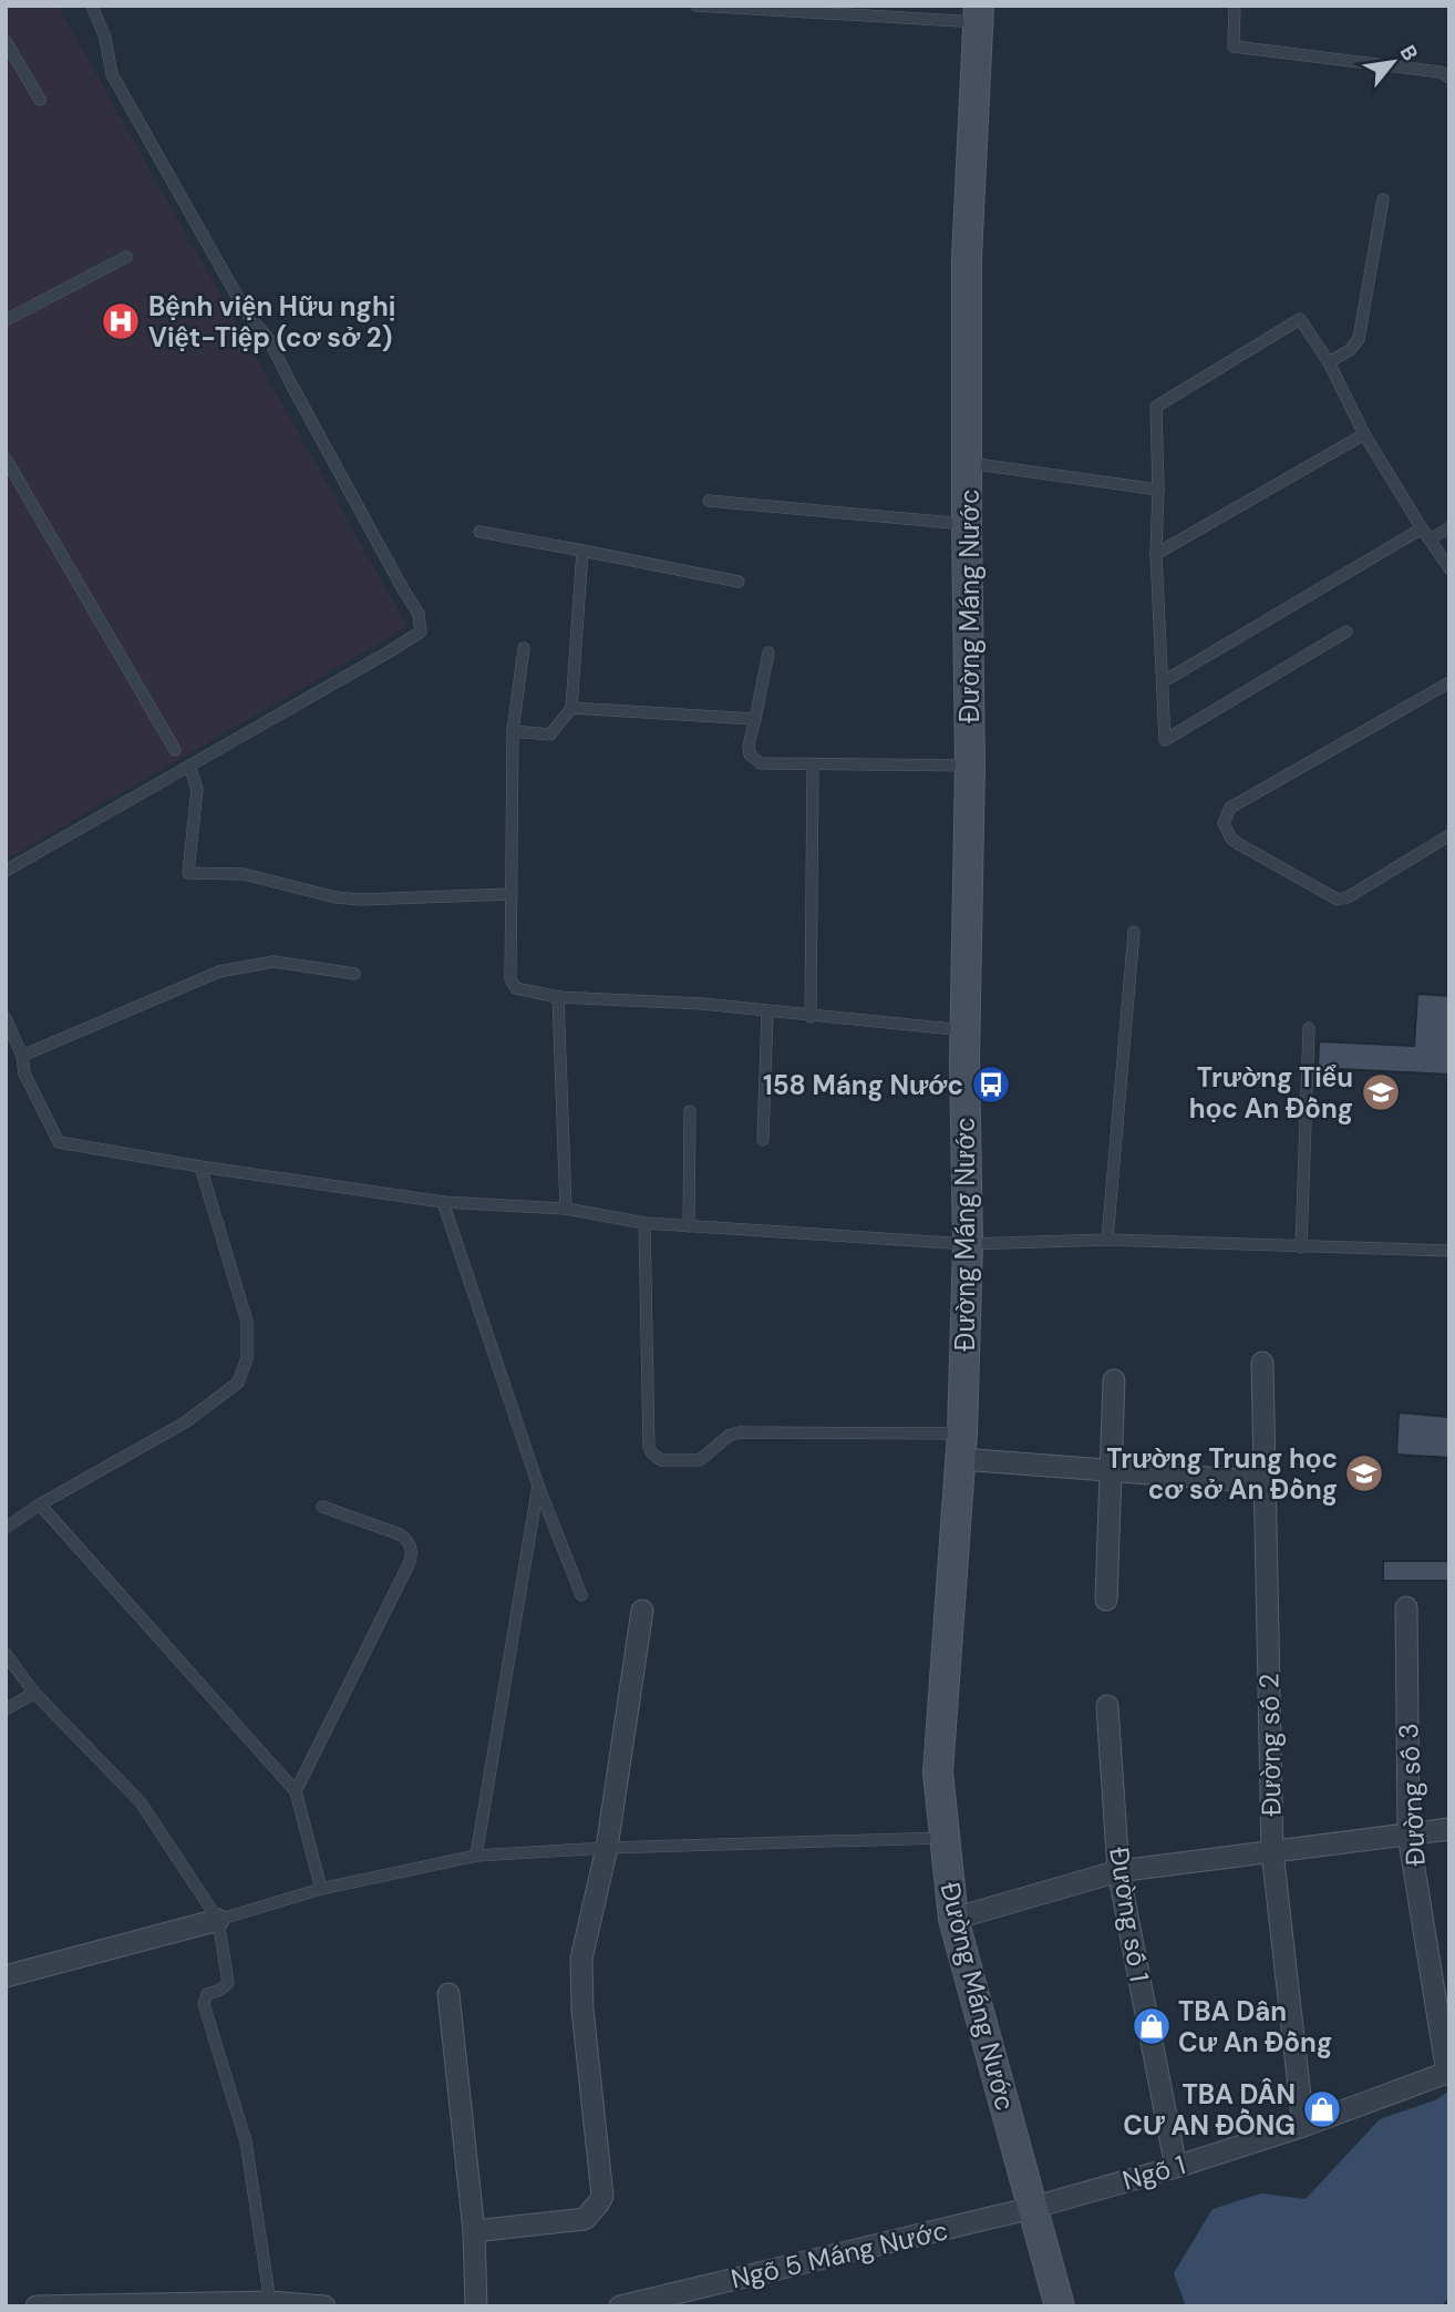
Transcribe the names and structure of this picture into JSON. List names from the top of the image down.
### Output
{
  "streets": {
    "main road": ["Đường Máng Nước"],
    "street": [
      "Đường số 2",
      "Đường số 3",
      "Đường số 1",
      "Ngõ 1",
      "Ngõ 5 Máng Nước"
    ]
  },
  "crossings": [
    ["Đường Máng Nước", "Ngõ 1"],
    ["Đường Máng Nước", "Ngõ 5 Máng Nước"],
    ["Đường số 2", "Ngõ 1"],
    ["Đường số 3", "Ngõ 1"],
    ["Đường số 1", "Ngõ 1"],
    ["Ngõ 1", "Ngõ 5 Máng Nước"]
  ],
  "places": {
    "hospital": ["Bệnh viện Hữu nghị Việt-Tiệp (cơ sở 2)"],
    "bus stop": ["158 Máng Nước"],
    "school or university": ["Trường Tiểu học An Đồng", "Trường Trung học cơ sở An Đồng"],
    "shop": ["TBA Dân Cư An Đồng", "TBA DÂN CƯ AN ĐỒNG"]
  },
  "north": "top right"
}
